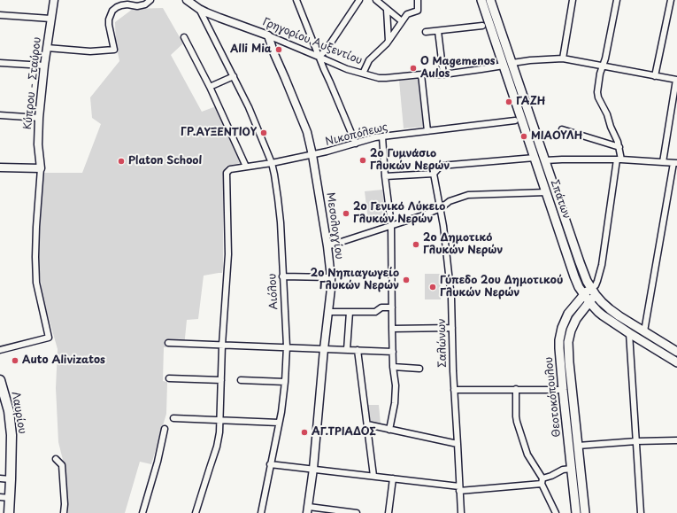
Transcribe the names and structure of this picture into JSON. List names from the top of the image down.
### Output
{
  "streets": {
    "main road": ["Σπάτων", "Θεοτοκόπουλου", "Λαυρίου"],
    "street": [
      "Γρηγορίου Αυξεντίου",
      "Κύπρου - Σταύρου",
      "Νικοπόλεως",
      "Μεσολογγίου",
      "Αιόλου",
      "Σαλώνων"
    ]
  },
  "crossings": [
    ["Γρηγορίου Αυξεντίου", "Σπάτων"],
    ["Γρηγορίου Αυξεντίου", "Μεσολογγίου"],
    ["Γρηγορίου Αυξεντίου", "Αιόλου"],
    ["Νικοπόλεως", "Μεσολογγίου"],
    ["Νικοπόλεως", "Αιόλου"],
    ["Σπάτων", "Θεοτοκόπουλου"]
  ],
  "places": [
    "Alli Mia",
    "O Magemenos Aulos",
    "ΓΑΖΗ",
    "ΓΡ.ΑΥΞΕΝΤΙΟΥ",
    "ΜΙΑΟΥΛΗ",
    "2ο Γυμνάσιο Γλυκών Νερών",
    "Platon School",
    "2ο Γενικό Λύκειο Γλυκών Νερών",
    "2ο Δημοτικό Γλυκών Νερών",
    "2ο Νηπιαγωγείο Γλυκών Νερών",
    "Γύπεδο 2ου Δημοτικού Γλυκών Νερών",
    "Auto Alivizatos",
    "ΑΓ.ΤΡΙΑΔΟΣ"
  ]
}
